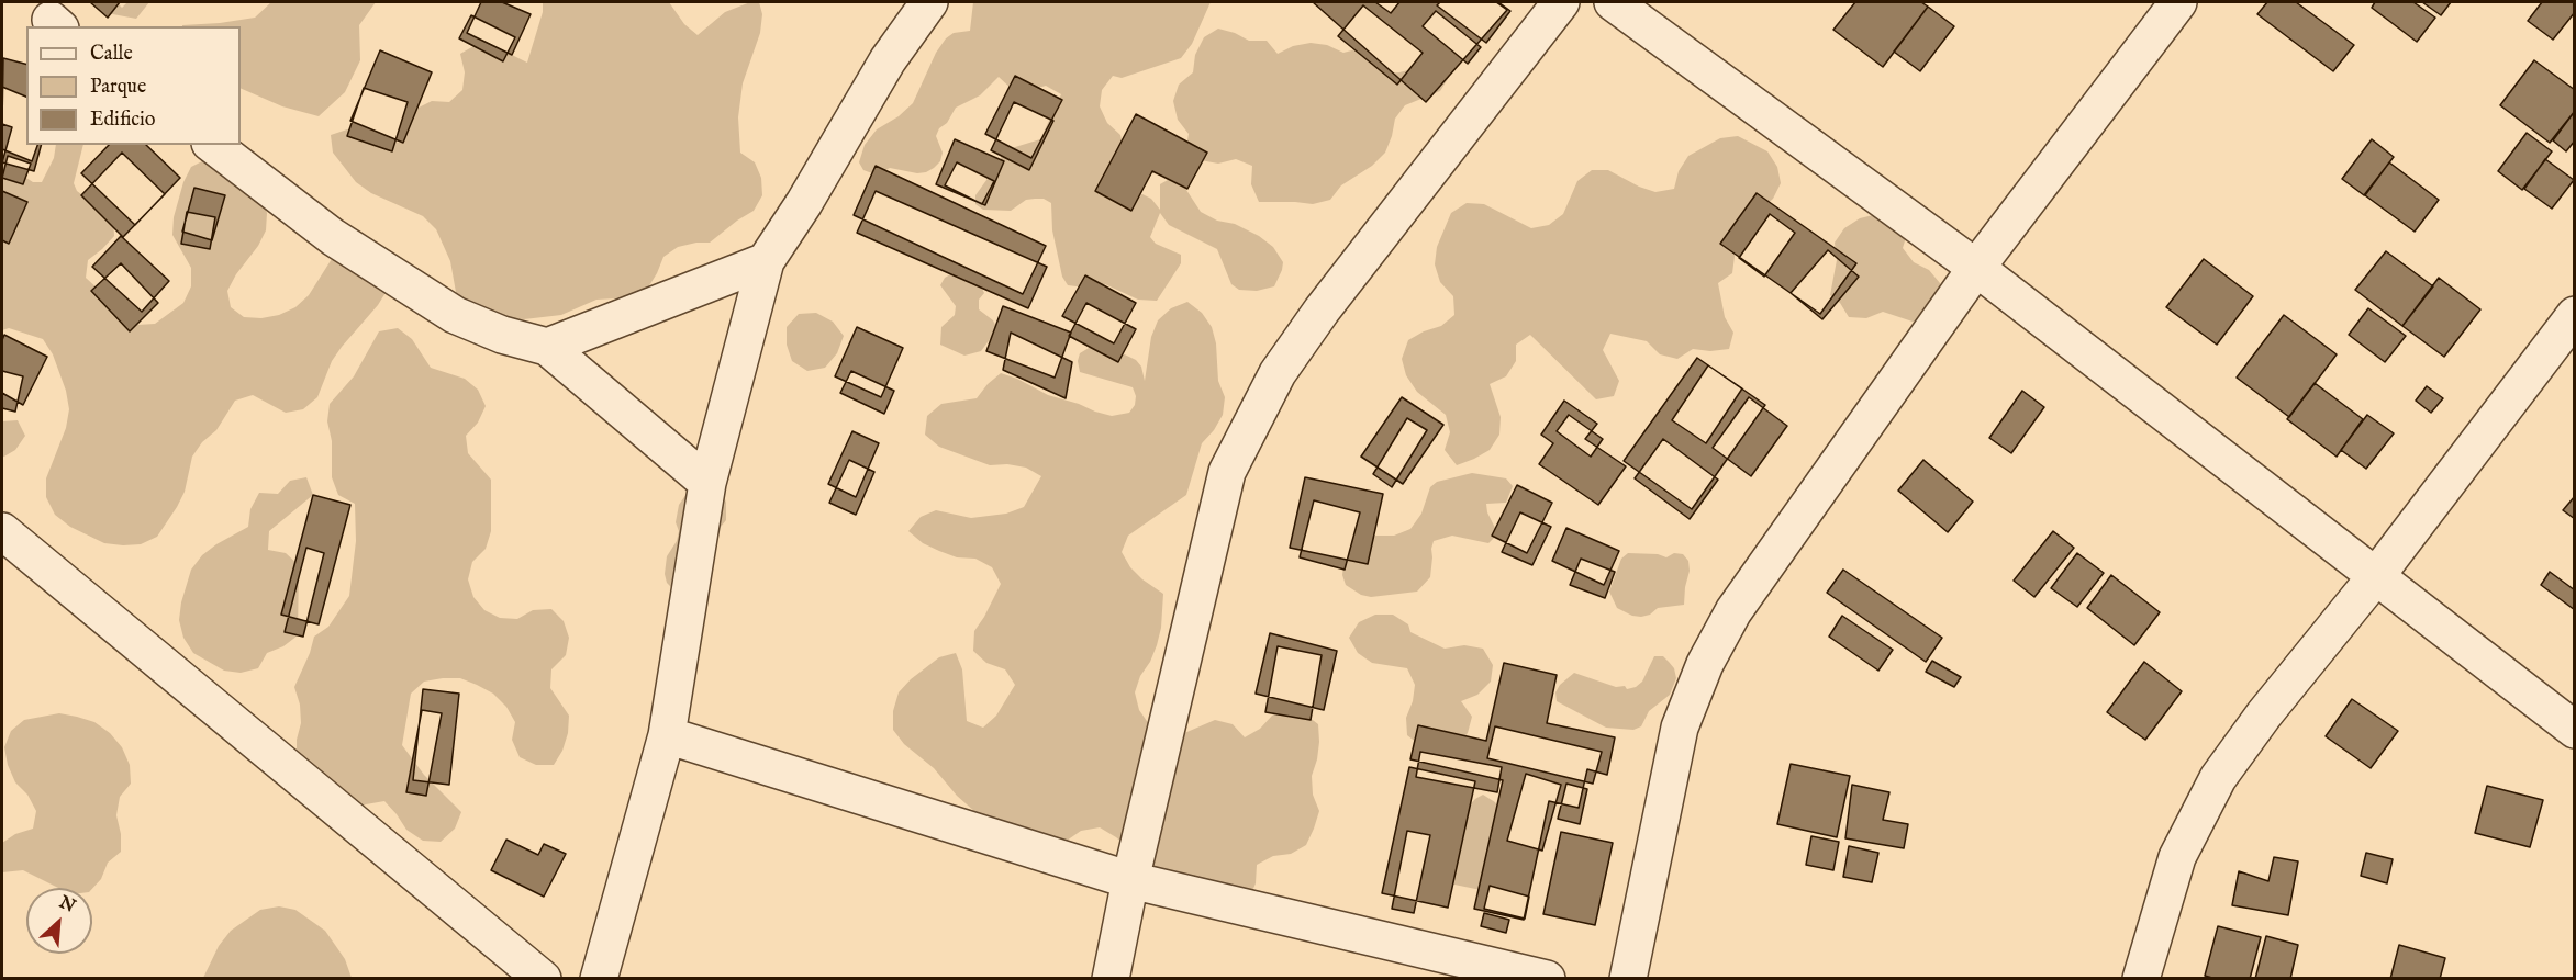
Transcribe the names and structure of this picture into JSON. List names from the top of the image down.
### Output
{
  "legend": ["Calle", "Parque", "Edificio"],
  "north": "top right"
}
